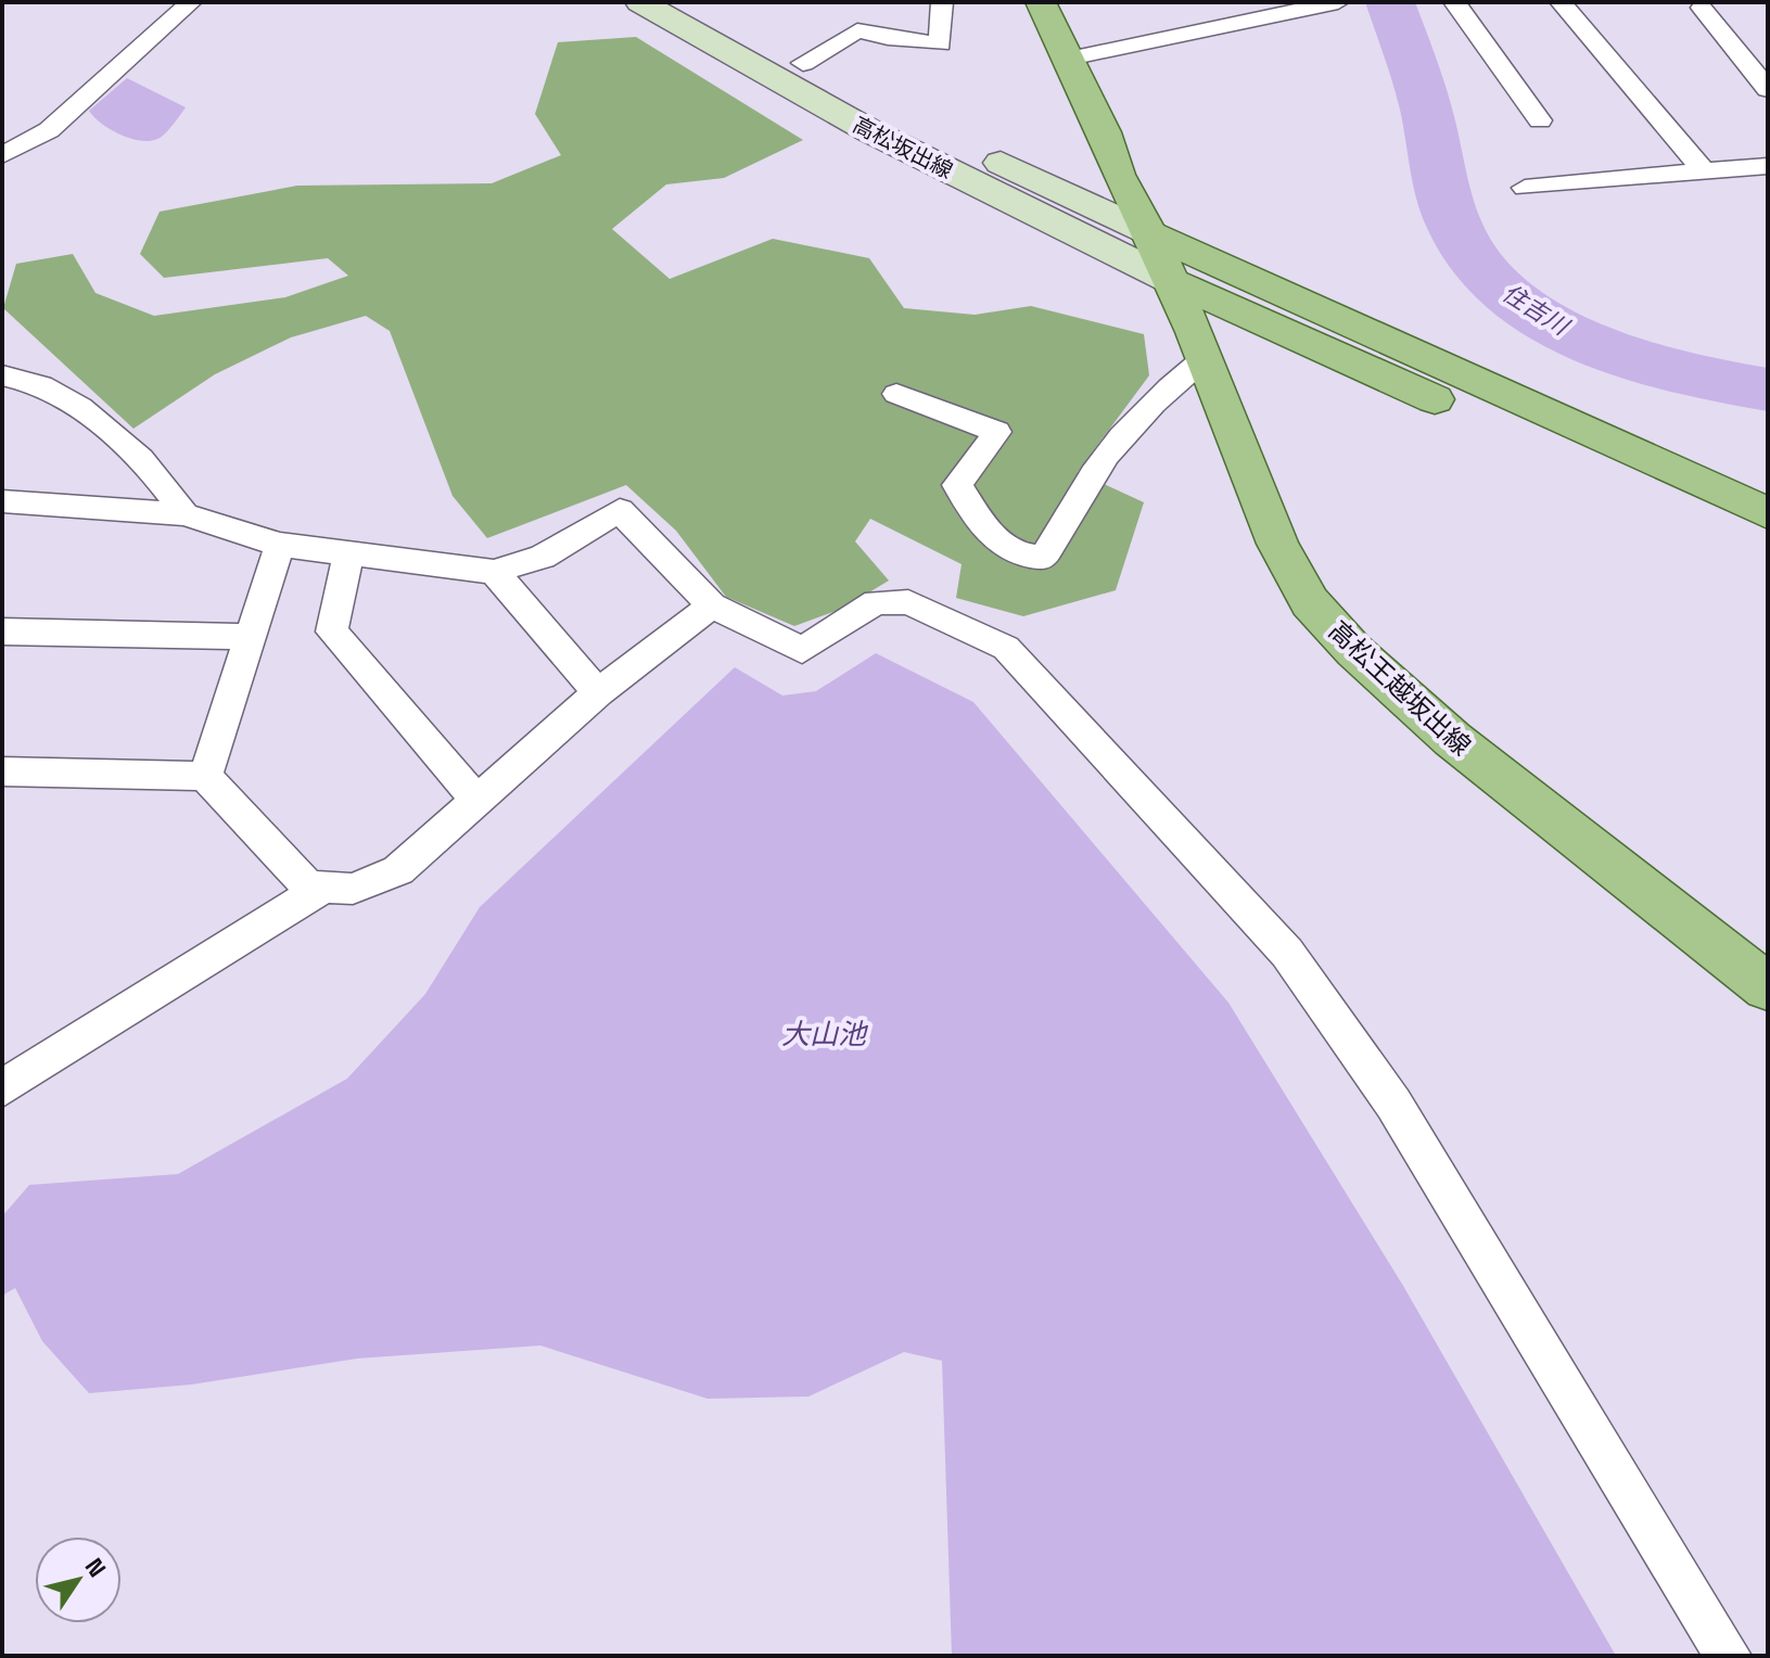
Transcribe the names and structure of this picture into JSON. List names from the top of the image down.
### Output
{
  "streets": {
    "main road": ["高松坂出線", "高松王越坂出線"]
  },
  "crossings": [
    ["高松坂出線", "高松王越坂出線"]
  ],
  "water": ["住吉川", "大山池"],
  "north": "top right"
}
